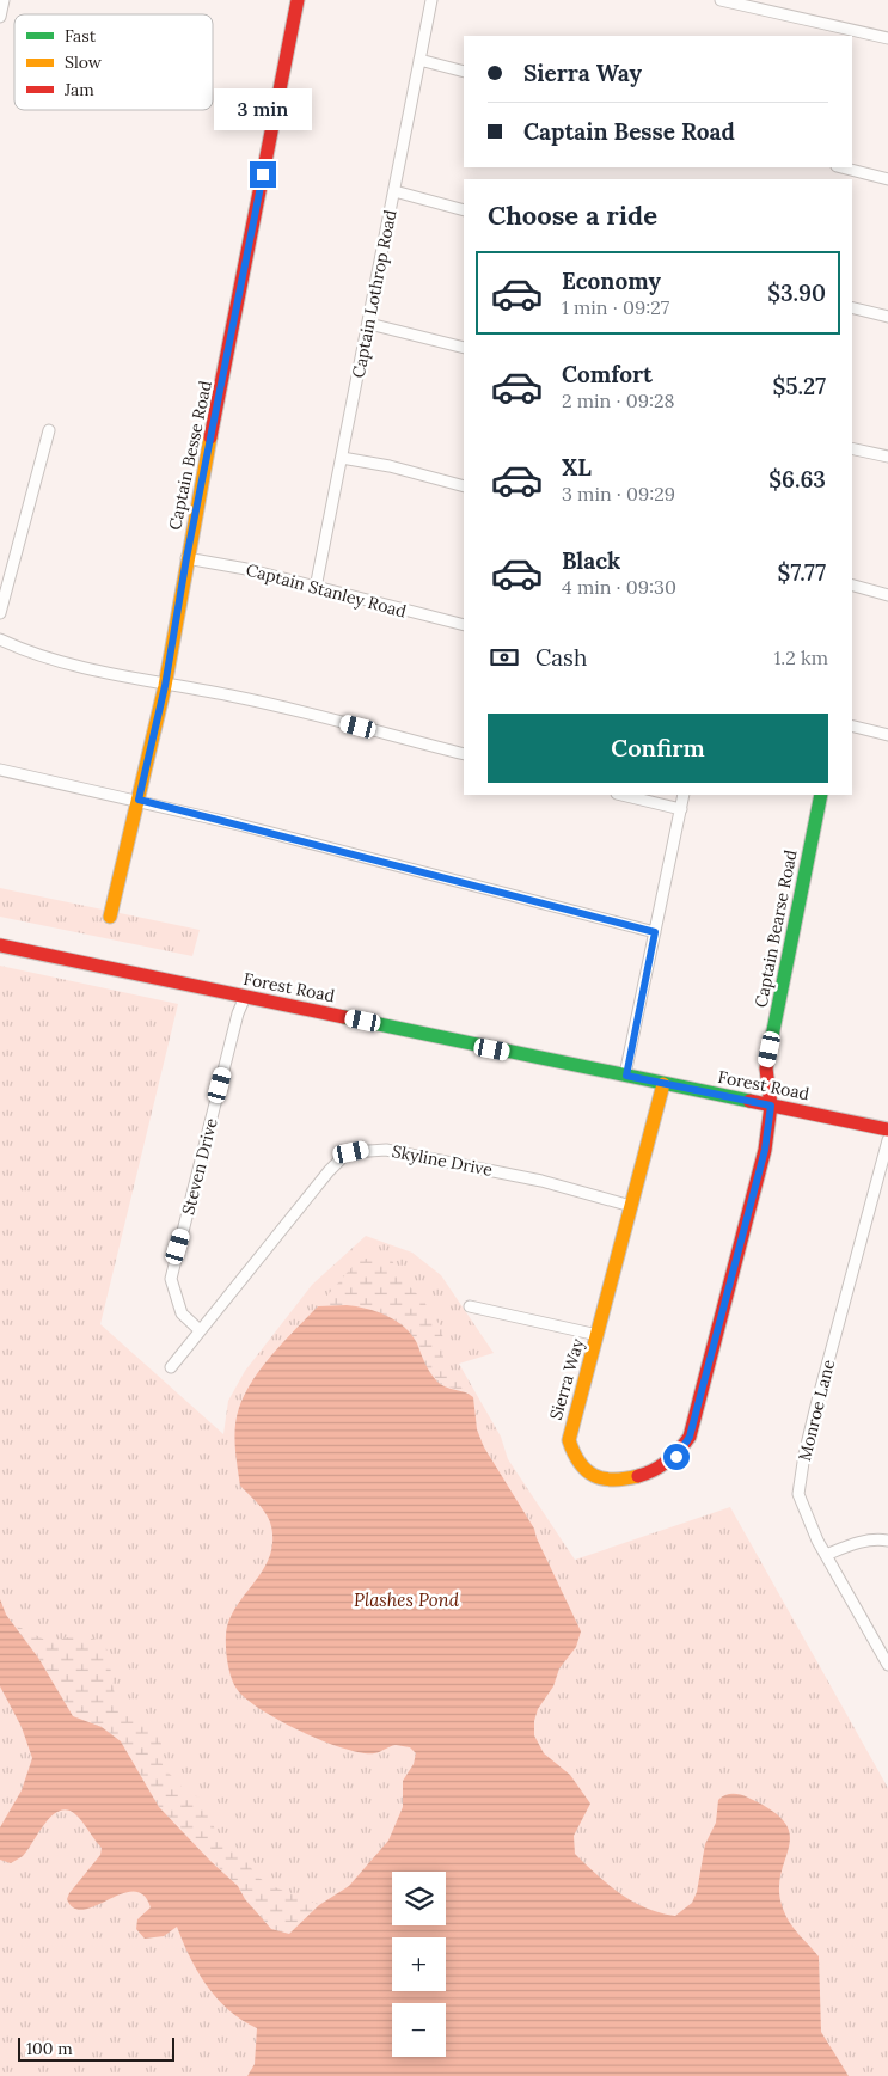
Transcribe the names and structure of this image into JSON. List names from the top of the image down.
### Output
{
  "streets": {
    "street": [
      "Captain Lothrop Road",
      "Captain Besse Road",
      "Captain Stanley Road",
      "Captain Bearse Road",
      "Forest Road",
      "Skyline Drive",
      "Steven Drive",
      "Sierra Way",
      "Monroe Lane"
    ]
  },
  "crossings": [
    ["Captain Lothrop Road", "Captain Stanley Road"],
    ["Captain Besse Road", "Captain Stanley Road"],
    ["Captain Bearse Road", "Forest Road"],
    ["Captain Bearse Road", "Sierra Way"],
    ["Forest Road", "Steven Drive"],
    ["Forest Road", "Sierra Way"],
    ["Skyline Drive", "Steven Drive"],
    ["Skyline Drive", "Sierra Way"]
  ],
  "water": ["Plashes Pond"],
  "legend": ["Fast", "Slow", "Jam"],
  "scale_bar": "100 m",
  "page": {
    "banner": ["Sierra Way", "Captain Besse Road"],
    "bubble": "3 min",
    "heading": "Choose a ride",
    "list": [
      {
        "name": "Economy",
        "note": "1 min · 09:27",
        "value": "$3.90"
      },
      {
        "name": "Comfort",
        "note": "2 min · 09:28",
        "value": "$5.27"
      },
      {
        "name": "XL",
        "note": "3 min · 09:29",
        "value": "$6.63"
      },
      {
        "name": "Black",
        "note": "4 min · 09:30",
        "value": "$7.77"
      }
    ],
    "pay": ["Cash", "1.2 km"],
    "buttons": "Confirm",
    "map_buttons": ["+", "−"],
    "scale": "100 m"
  }
}
